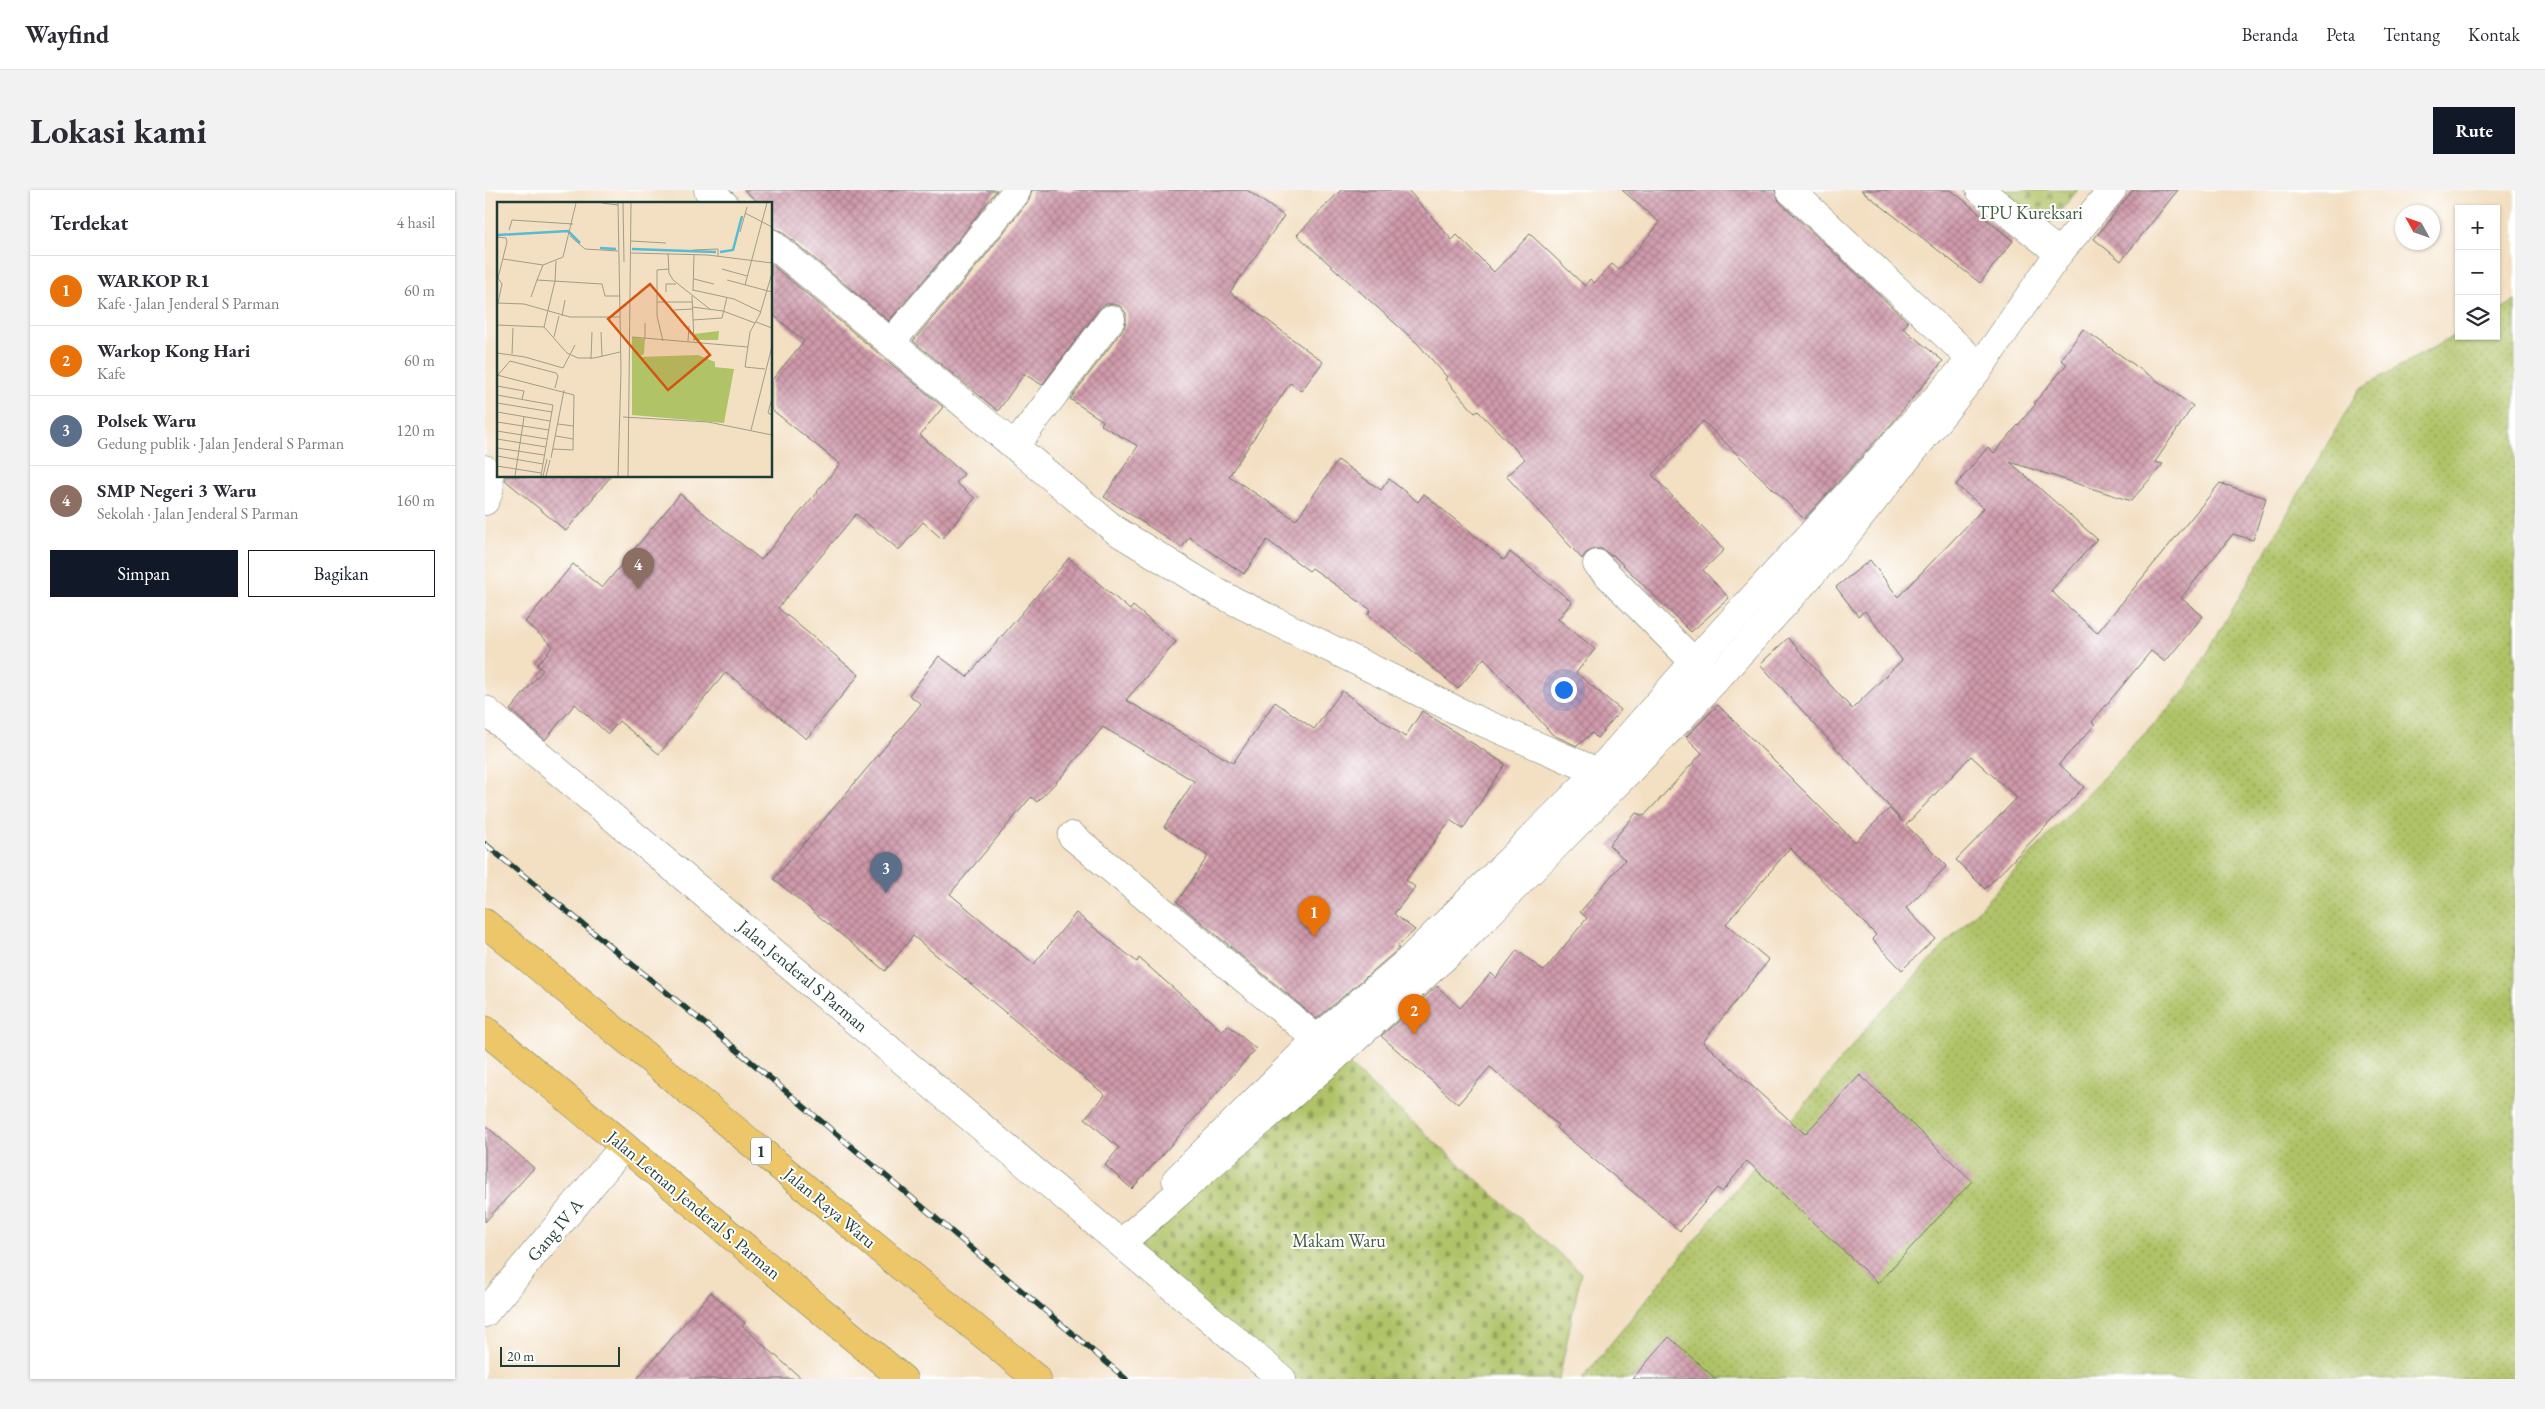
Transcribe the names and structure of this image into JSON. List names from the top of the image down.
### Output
{
  "streets": {
    "highway": ["1", "Jalan Letnan Jenderal S. Parman", "Jalan Raya Waru"],
    "street": ["Jalan Jenderal S Parman", "Gang IV A"]
  },
  "crossings": [
    ["Jalan Letnan Jenderal S. Parman", "Gang IV A"]
  ],
  "parks": ["TPU Kureksari", "Makam Waru"],
  "scale_bar": "20 m",
  "north": "top left",
  "page": {
    "header": "Wayfind",
    "nav": [
      "Beranda",
      "Peta",
      "Tentang",
      "Kontak"
    ],
    "buttons": [
      "Rute",
      ["Simpan", "Bagikan"]
    ],
    "title": "Lokasi kami",
    "heading": ["Terdekat", "4 hasil"],
    "map_buttons": ["+", "−"],
    "list": [
      {
        "mark": "1",
        "name": "WARKOP R1",
        "note": "Kafe · Jalan Jenderal S Parman",
        "value": "60 m"
      },
      {
        "mark": "2",
        "name": "Warkop Kong Hari",
        "note": "Kafe",
        "value": "60 m"
      },
      {
        "mark": "3",
        "name": "Polsek Waru",
        "note": "Gedung publik · Jalan Jenderal S Parman",
        "value": "120 m"
      },
      {
        "mark": "4",
        "name": "SMP Negeri 3 Waru",
        "note": "Sekolah · Jalan Jenderal S Parman",
        "value": "160 m"
      }
    ],
    "pins": [
      "4",
      "3",
      "1",
      "2"
    ],
    "scale": "20 m"
  }
}
